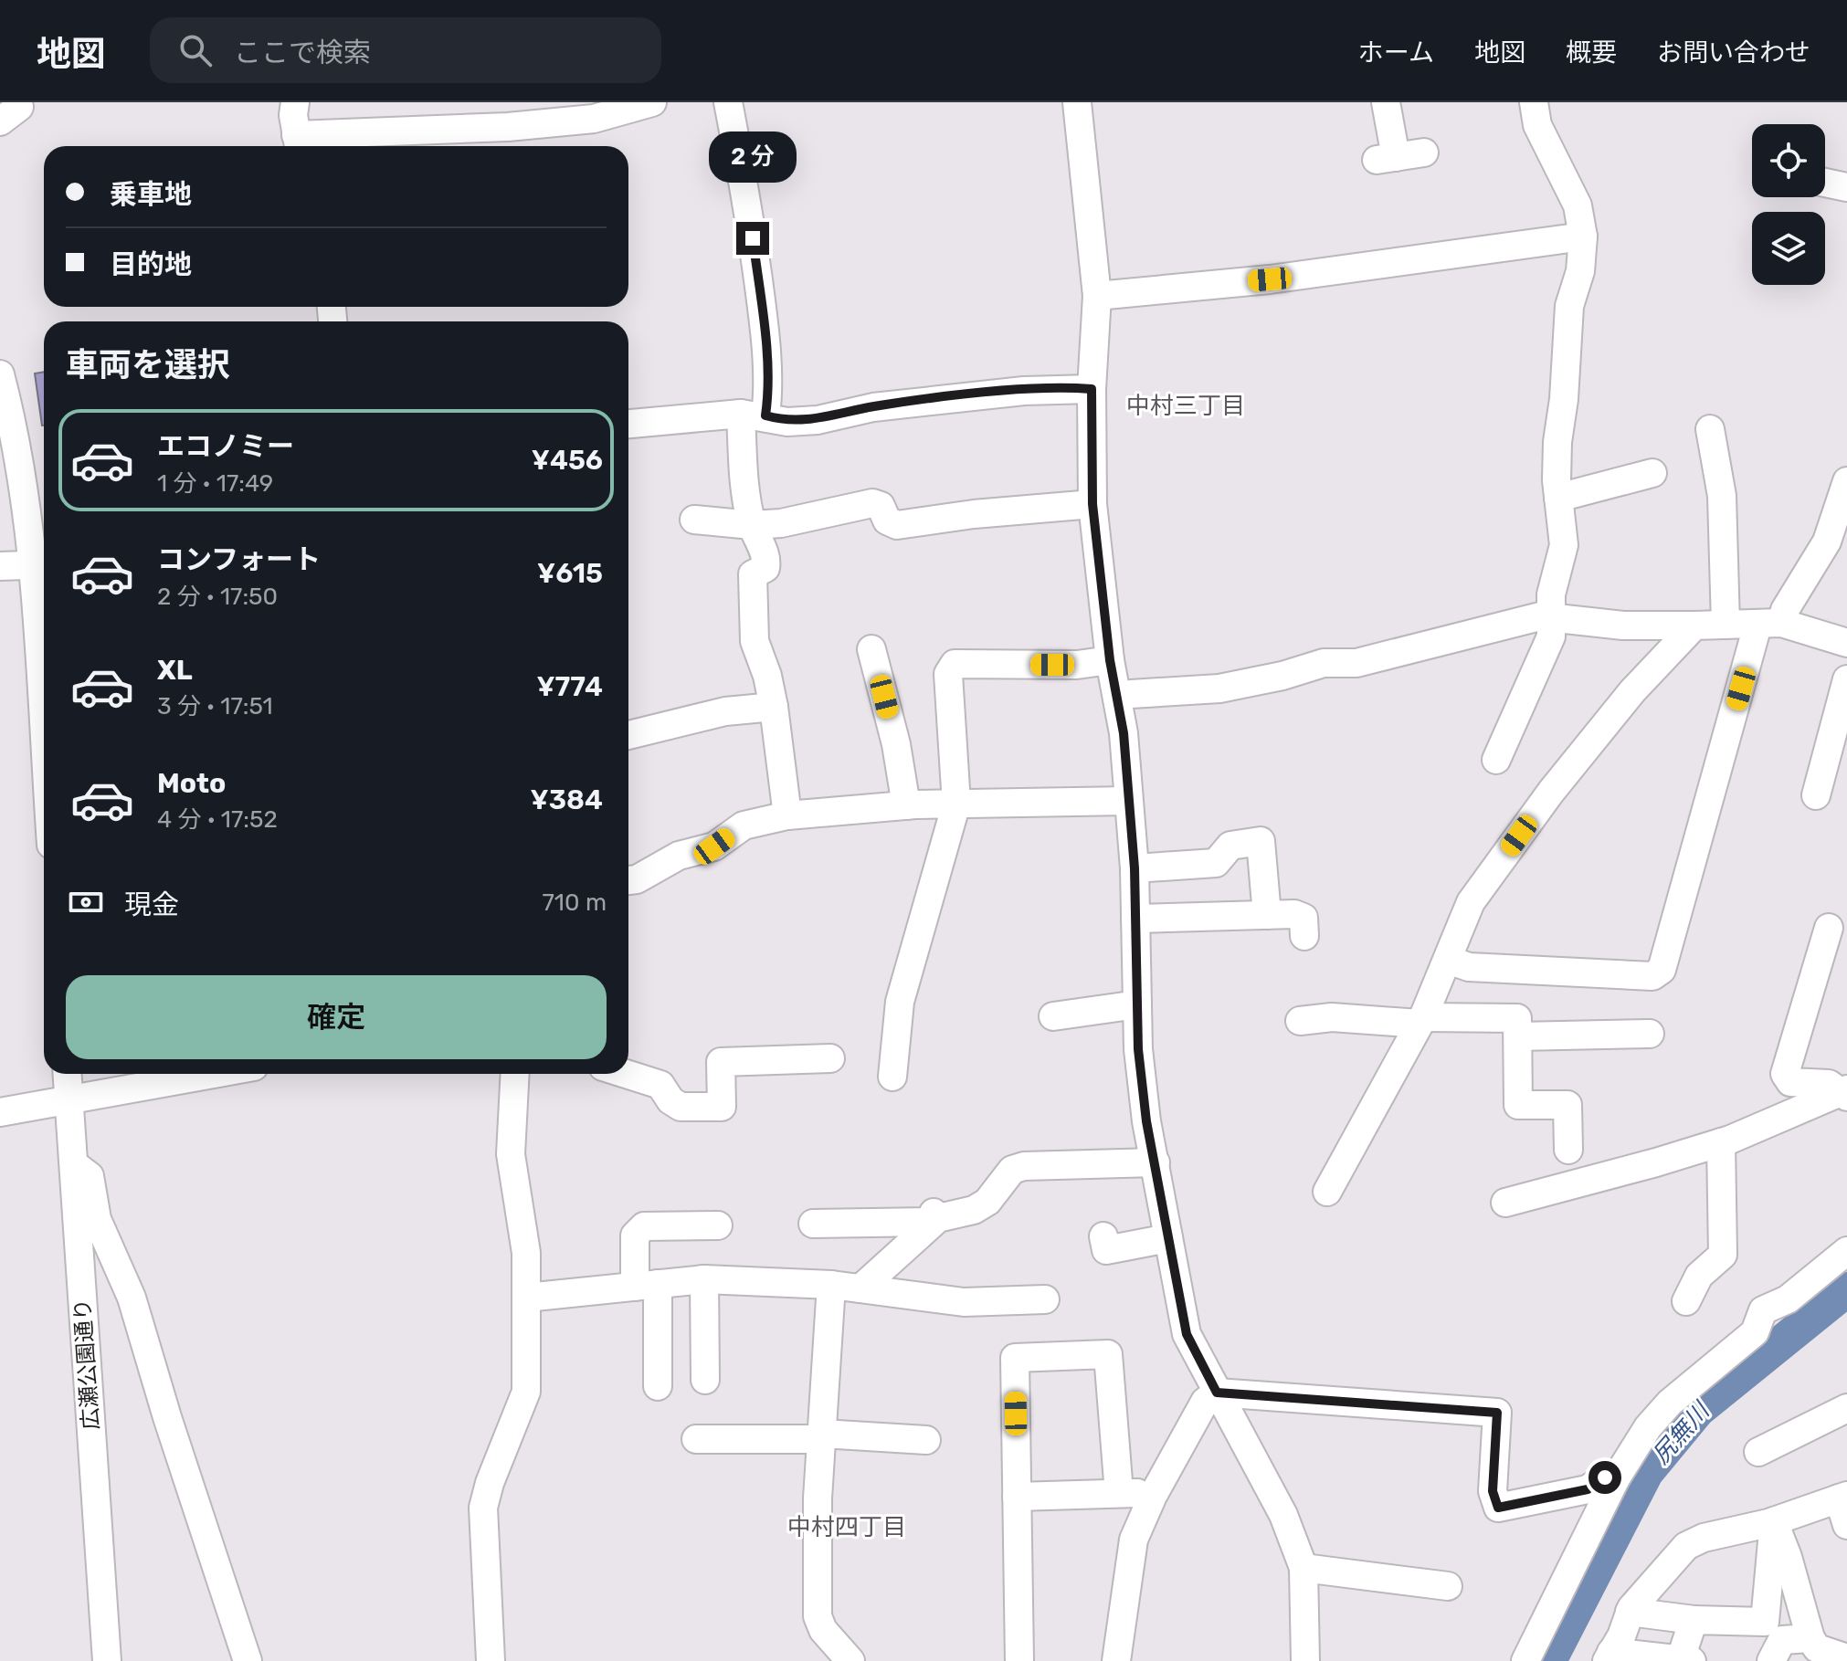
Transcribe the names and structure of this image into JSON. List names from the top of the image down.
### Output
{
  "streets": {
    "street": ["広瀬公園通り"]
  },
  "districts": ["中村三丁目", "中村四丁目"],
  "water": ["尻無川"],
  "page": {
    "header": "地図",
    "search": "ここで検索",
    "nav": [
      "ホーム",
      "地図",
      "概要",
      "お問い合わせ"
    ],
    "bubble": "2 分",
    "banner": ["乗車地", "目的地"],
    "heading": "車両を選択",
    "list": [
      {
        "name": "エコノミー",
        "note": "1 分 · 17:49",
        "value": "¥456"
      },
      {
        "name": "コンフォート",
        "note": "2 分 · 17:50",
        "value": "¥615"
      },
      {
        "name": "XL",
        "note": "3 分 · 17:51",
        "value": "¥774"
      },
      {
        "name": "Moto",
        "note": "4 分 · 17:52",
        "value": "¥384"
      }
    ],
    "pay": ["現金", "710 m"],
    "buttons": "確定"
  }
}
